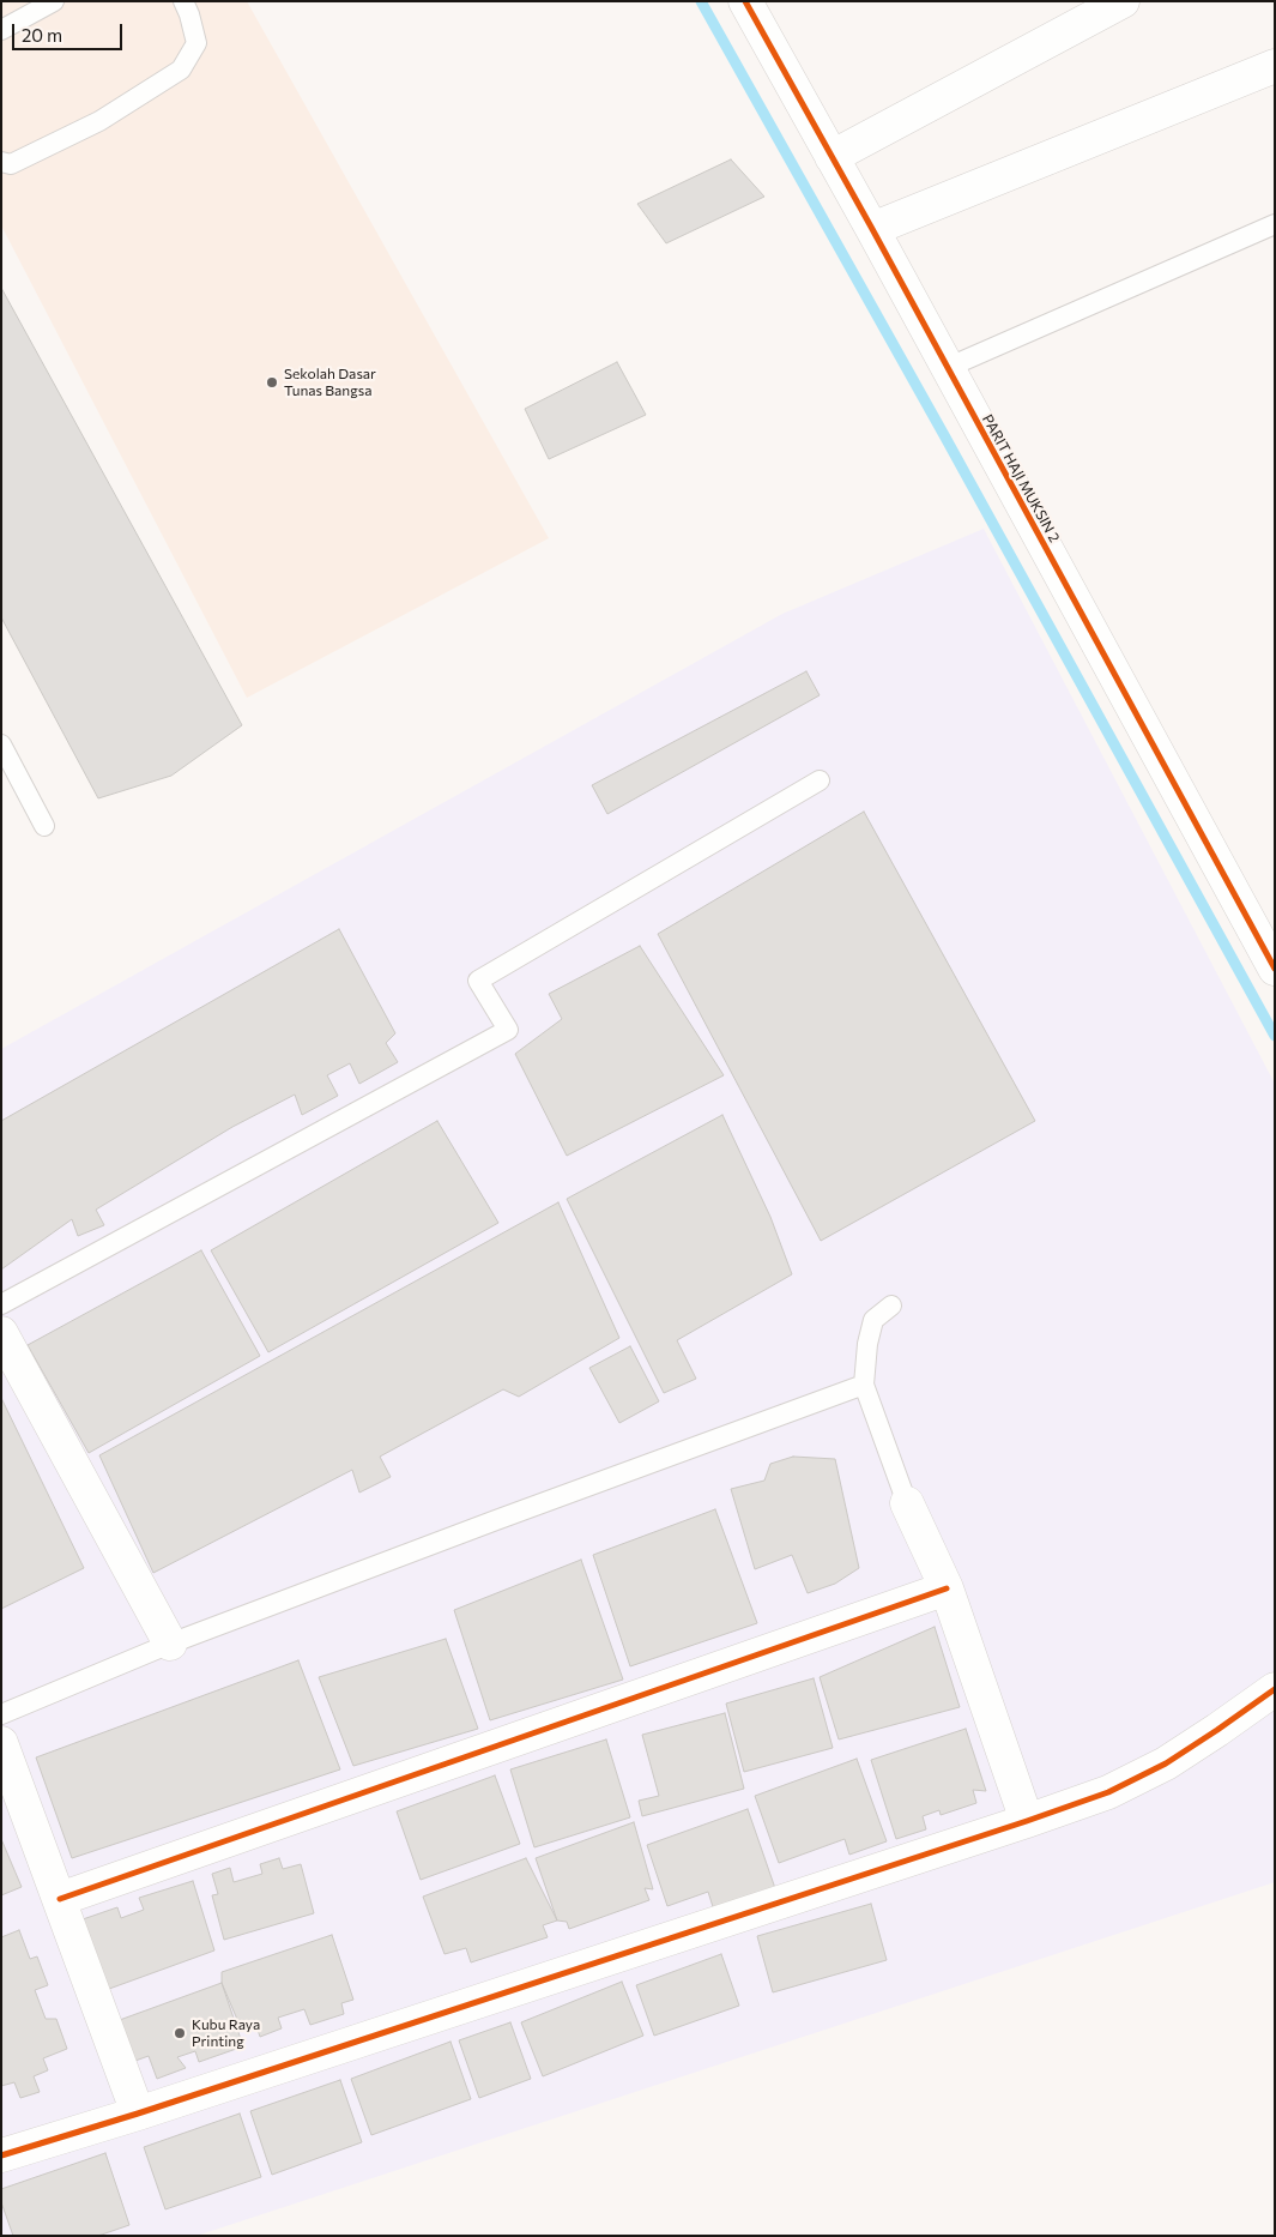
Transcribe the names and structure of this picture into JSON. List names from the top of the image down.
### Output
{
  "streets": {
    "street": ["PARIT HAJI MUKSIN 2"]
  },
  "places": ["Sekolah Dasar Tunas Bangsa", "Kubu Raya Printing"],
  "scale_bar": "20 m"
}
